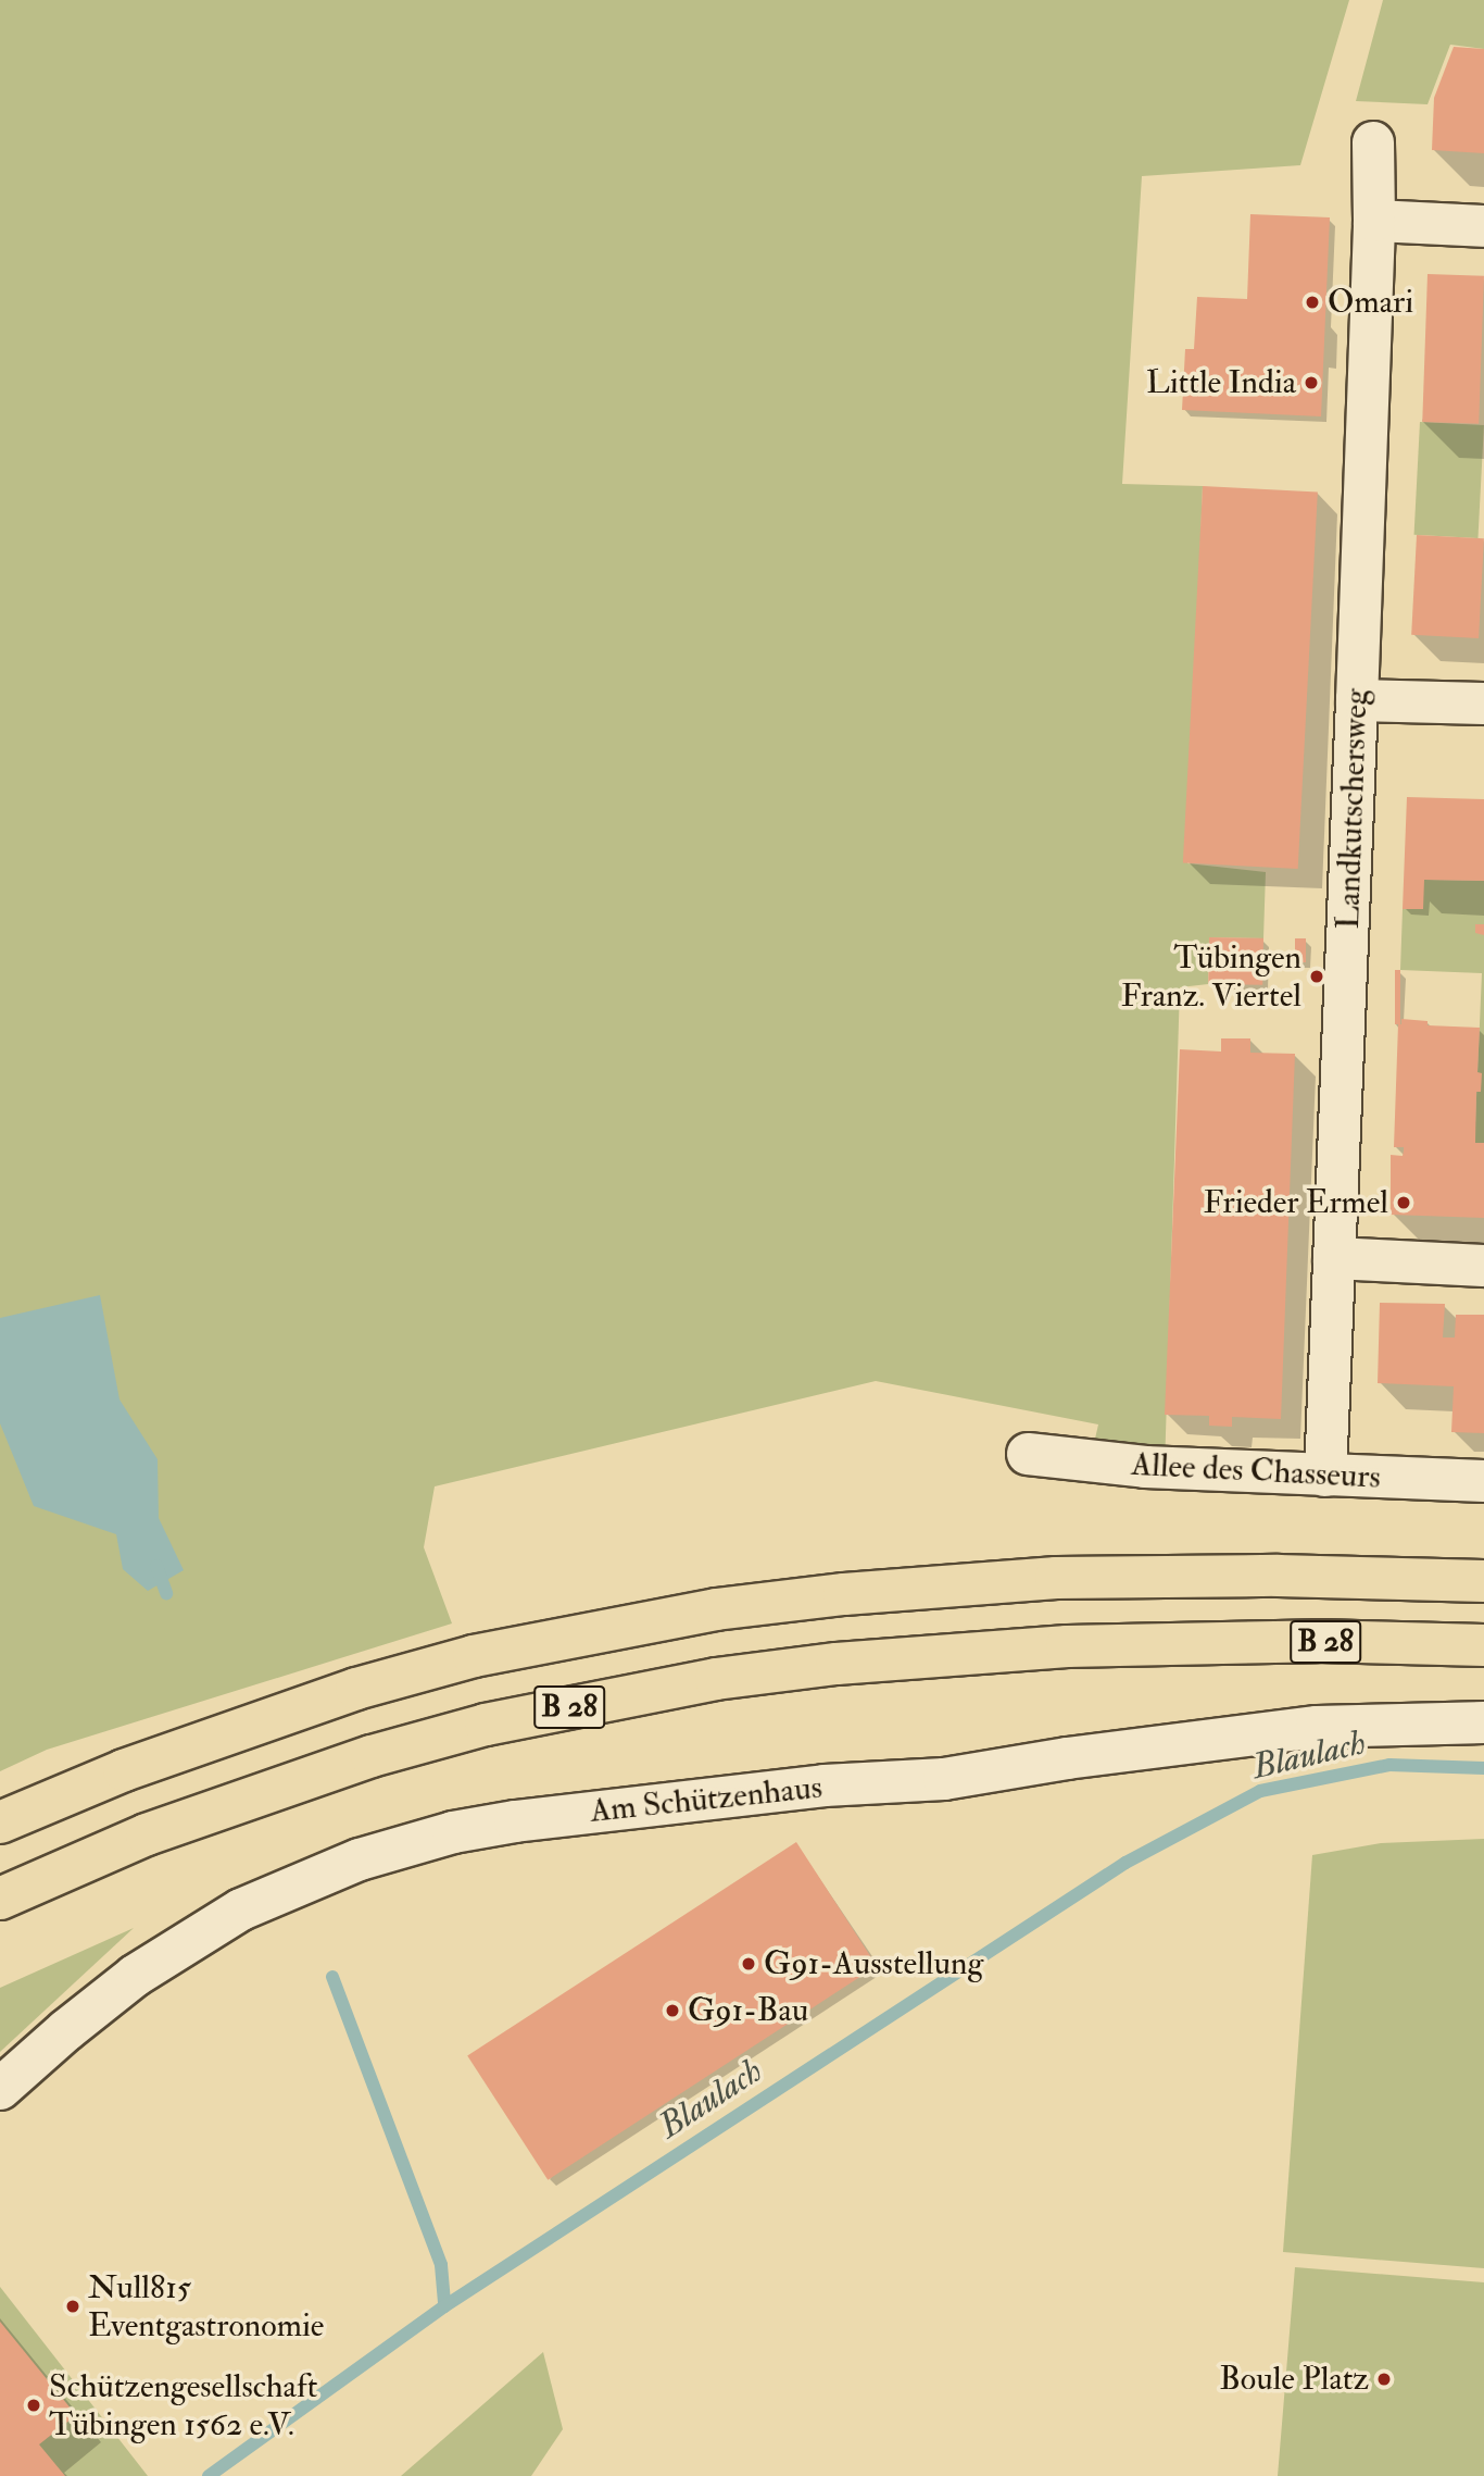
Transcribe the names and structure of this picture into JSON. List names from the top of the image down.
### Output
{
  "streets": {
    "highway": ["B 28"],
    "street": ["Landkutschersweg", "Allee des Chasseurs", "Am Schützenhaus"]
  },
  "crossings": [
    ["Landkutschersweg", "Allee des Chasseurs"]
  ],
  "water": ["Blaulach"],
  "places": [
    "Omari",
    "Little India",
    "Tübingen Franz. Viertel",
    "Frieder Ermel",
    "G91-Ausstellung",
    "G91-Bau",
    "Null815 Eventgastronomie",
    "Boule Platz",
    "Schützengesellschaft Tübingen 1562 e.V."
  ]
}
